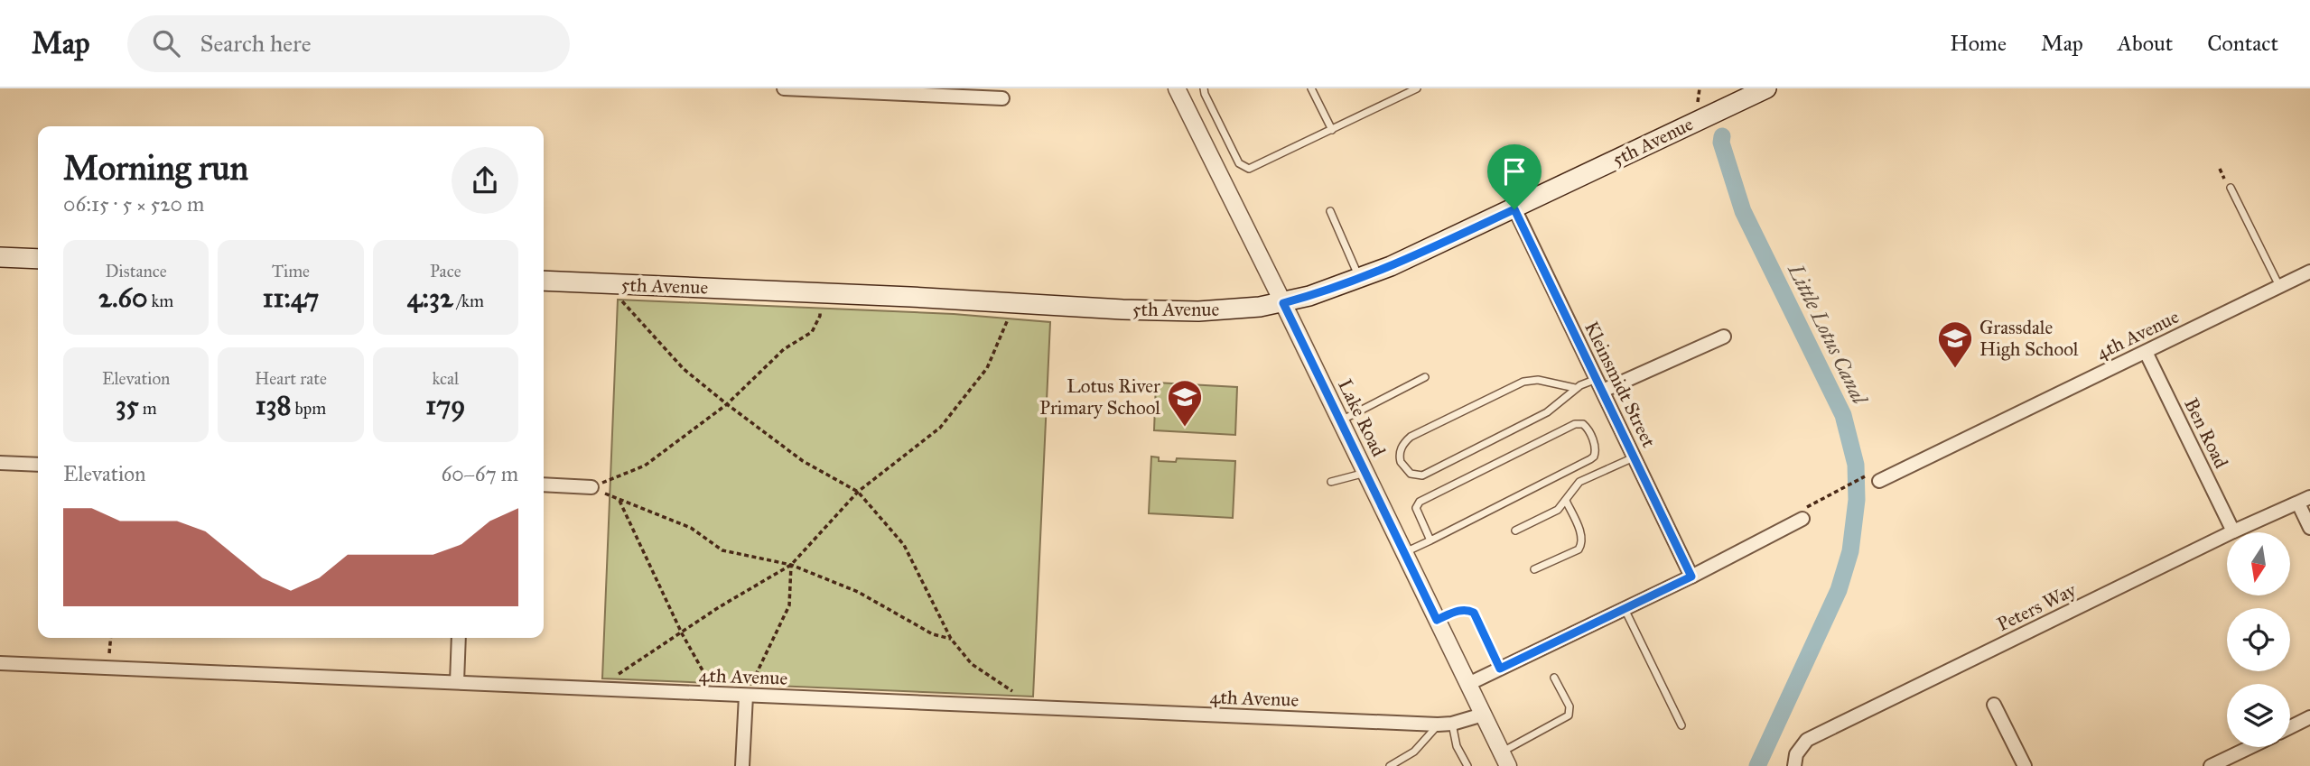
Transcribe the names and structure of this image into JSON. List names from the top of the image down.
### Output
{
  "streets": {
    "main road": ["5th Avenue"],
    "street": [
      "4th Avenue",
      "Kleinsmidt Street",
      "Lake Road",
      "Ben Road",
      "Peters Way"
    ]
  },
  "crossings": [
    ["5th Avenue", "Kleinsmidt Street"],
    ["5th Avenue", "Lake Road"],
    ["4th Avenue", "Lake Road"],
    ["4th Avenue", "Ben Road"],
    ["Ben Road", "Peters Way"]
  ],
  "water": ["Little Lotus Canal"],
  "places": {
    "school or university": ["Grassdale High School", "Lotus River Primary School"]
  },
  "north": "bottom",
  "page": {
    "header": "Map",
    "search": "Search here",
    "nav": [
      "Home",
      "Map",
      "About",
      "Contact"
    ],
    "heading": ["Morning run", "06:15 · 5 × 520 m"],
    "stats": [
      ["Distance", "2.60 km"],
      ["Time", "11:47"],
      ["Pace", "4:32 /km"],
      ["Elevation", "35 m"],
      ["Heart rate", "138 bpm"],
      ["kcal", "179"]
    ],
    "chart": ["Elevation", "60–67 m"]
  }
}
